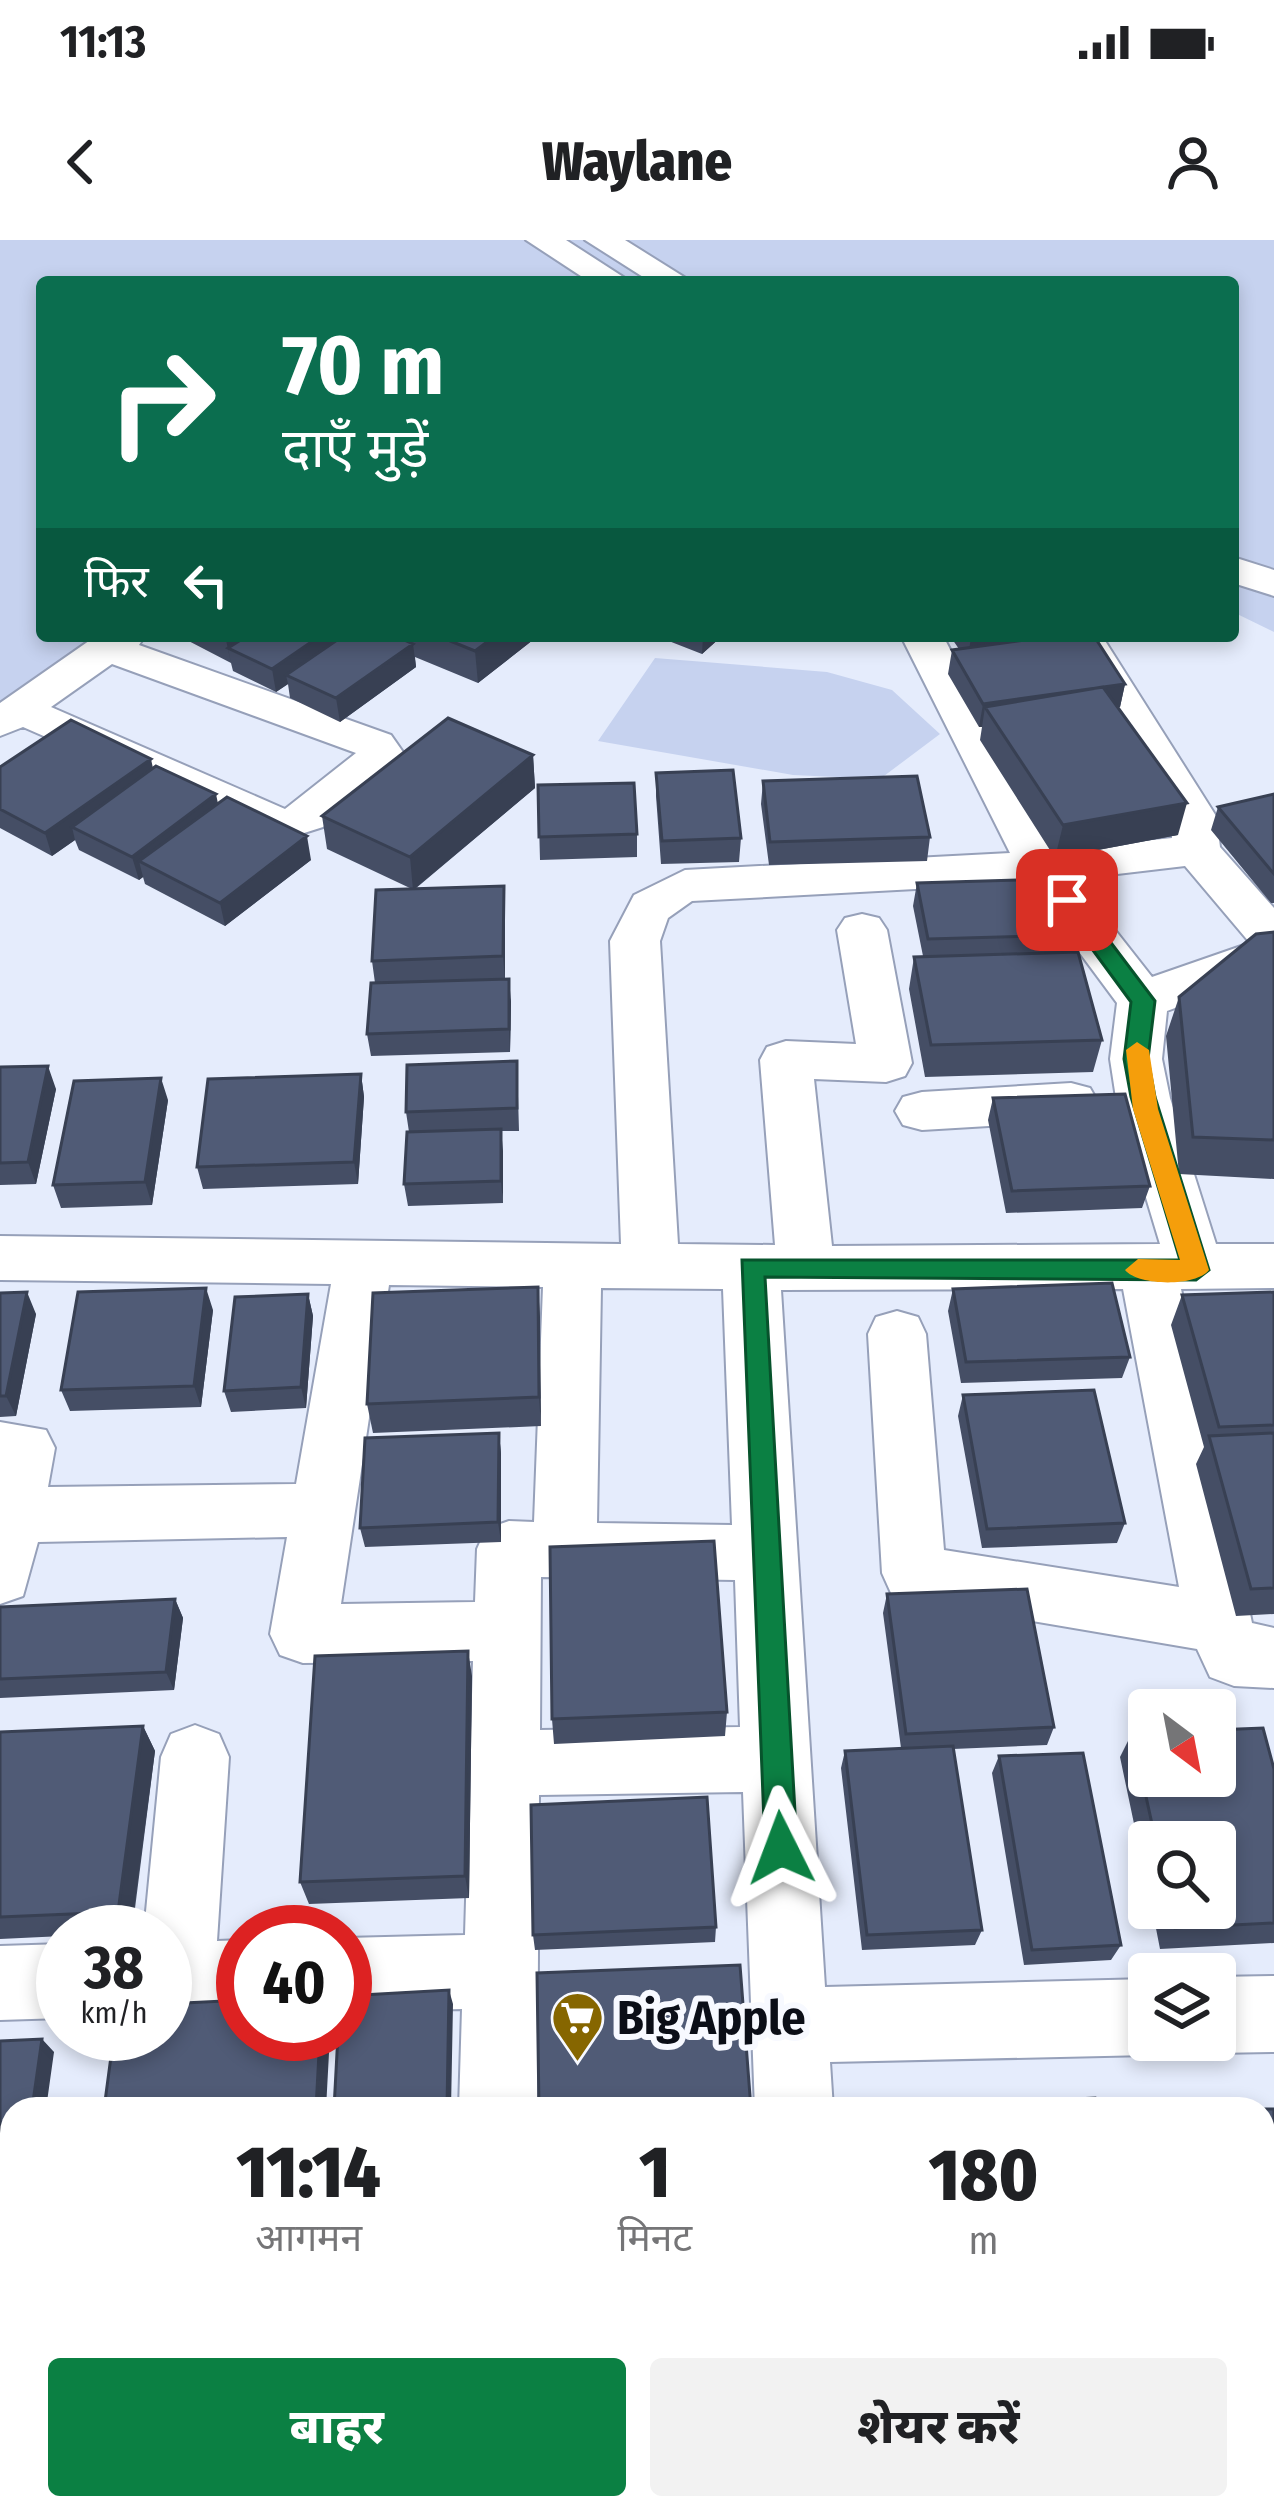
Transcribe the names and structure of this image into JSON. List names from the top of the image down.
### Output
{
  "places": {
    "supermarket": ["Big Apple"]
  },
  "north": "bottom right",
  "page": {
    "status": "11:13",
    "header": "Waylane",
    "turn": ["70 m", "दाएँ मुड़ें"],
    "then": "फिर",
    "speed": "38 km/h",
    "limit": "40",
    "eta": [
      "11:14",
      "आगमन",
      "1",
      "मिनट",
      "180",
      "m"
    ],
    "buttons": ["बाहर", "शेयर करें"]
  }
}
